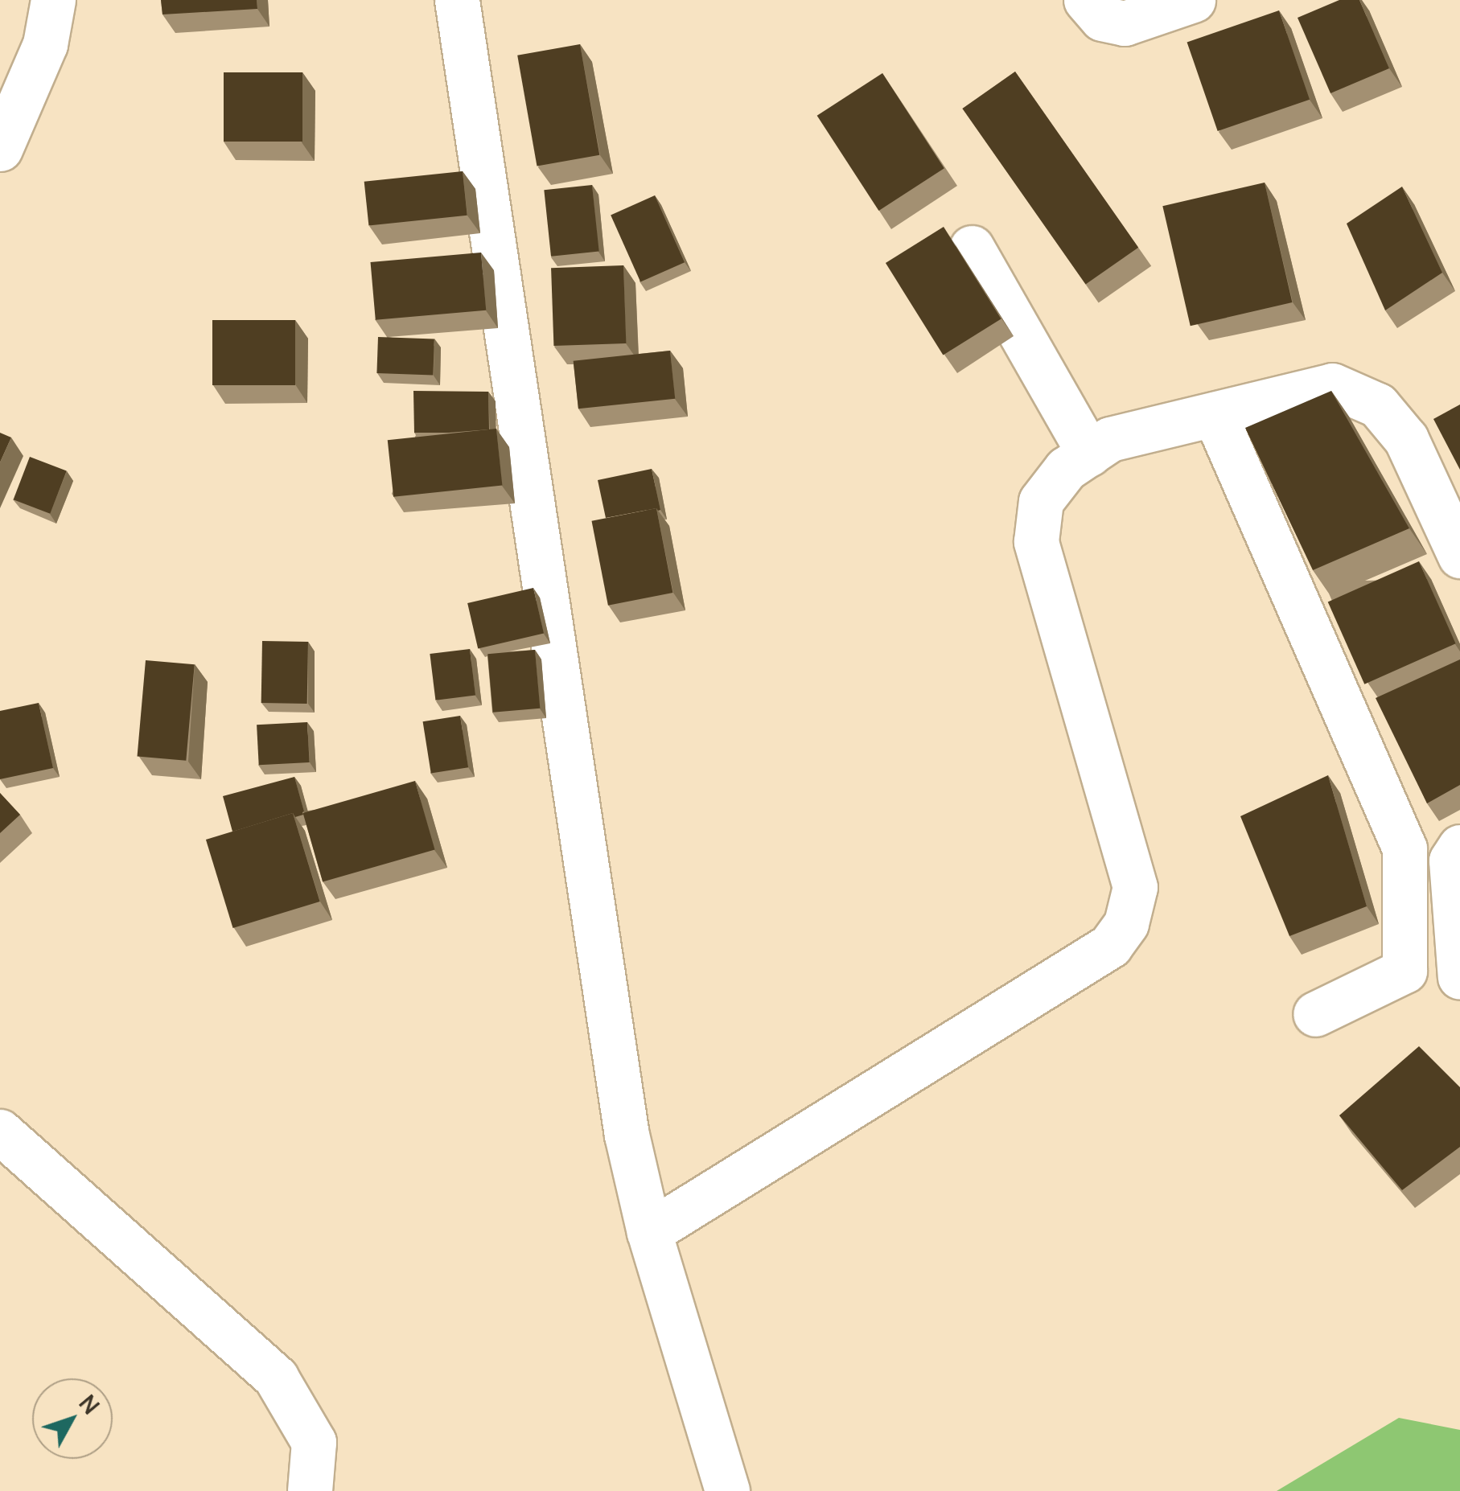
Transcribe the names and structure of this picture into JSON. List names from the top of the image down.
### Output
{
  "north": "top right"
}
